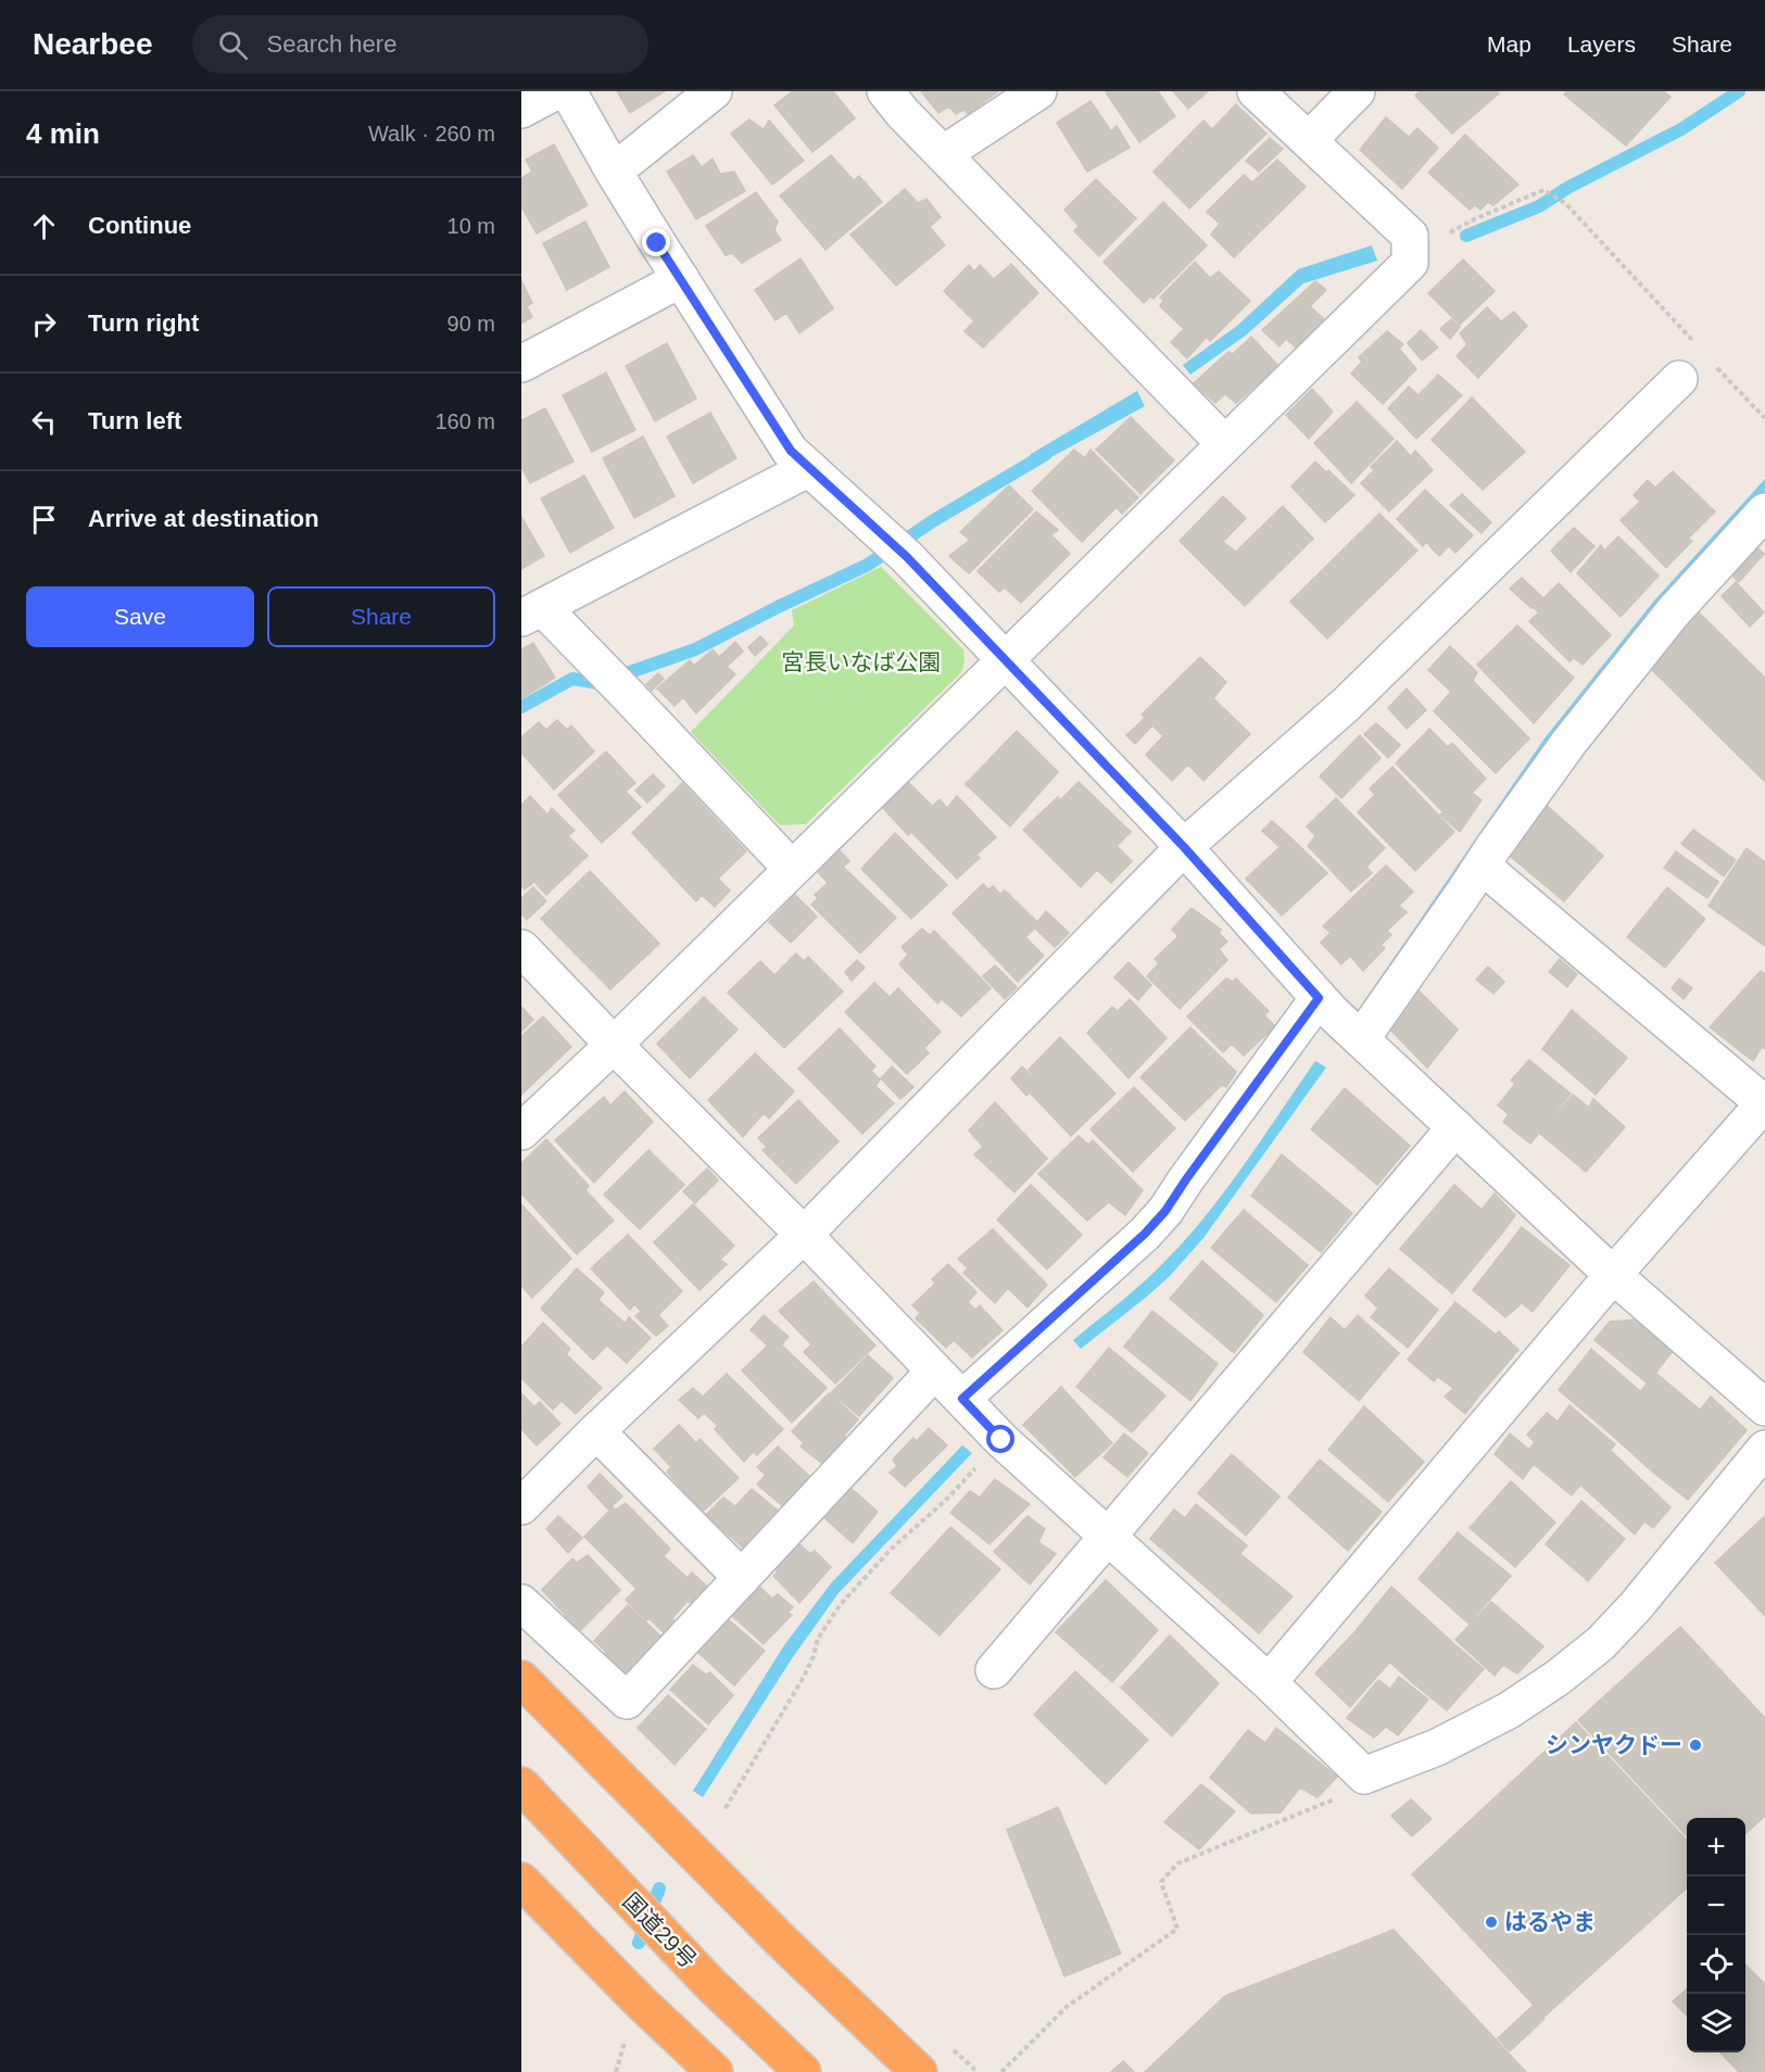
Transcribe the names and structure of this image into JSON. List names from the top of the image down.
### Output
{
  "streets": {
    "highway": ["国道29号"]
  },
  "parks": ["宮長いなば公園"],
  "places": ["シンヤクドー", "はるやま"],
  "page": {
    "header": "Nearbee",
    "search": "Search here",
    "nav": ["Map", "Layers", "Share"],
    "heading": ["4 min", "Walk · 260 m"],
    "list": [
      ["Continue", "10 m"],
      ["Turn right", "90 m"],
      ["Turn left", "160 m"],
      "Arrive at destination"
    ],
    "buttons": ["Save", "Share"],
    "map_buttons": ["+", "−"]
  }
}
